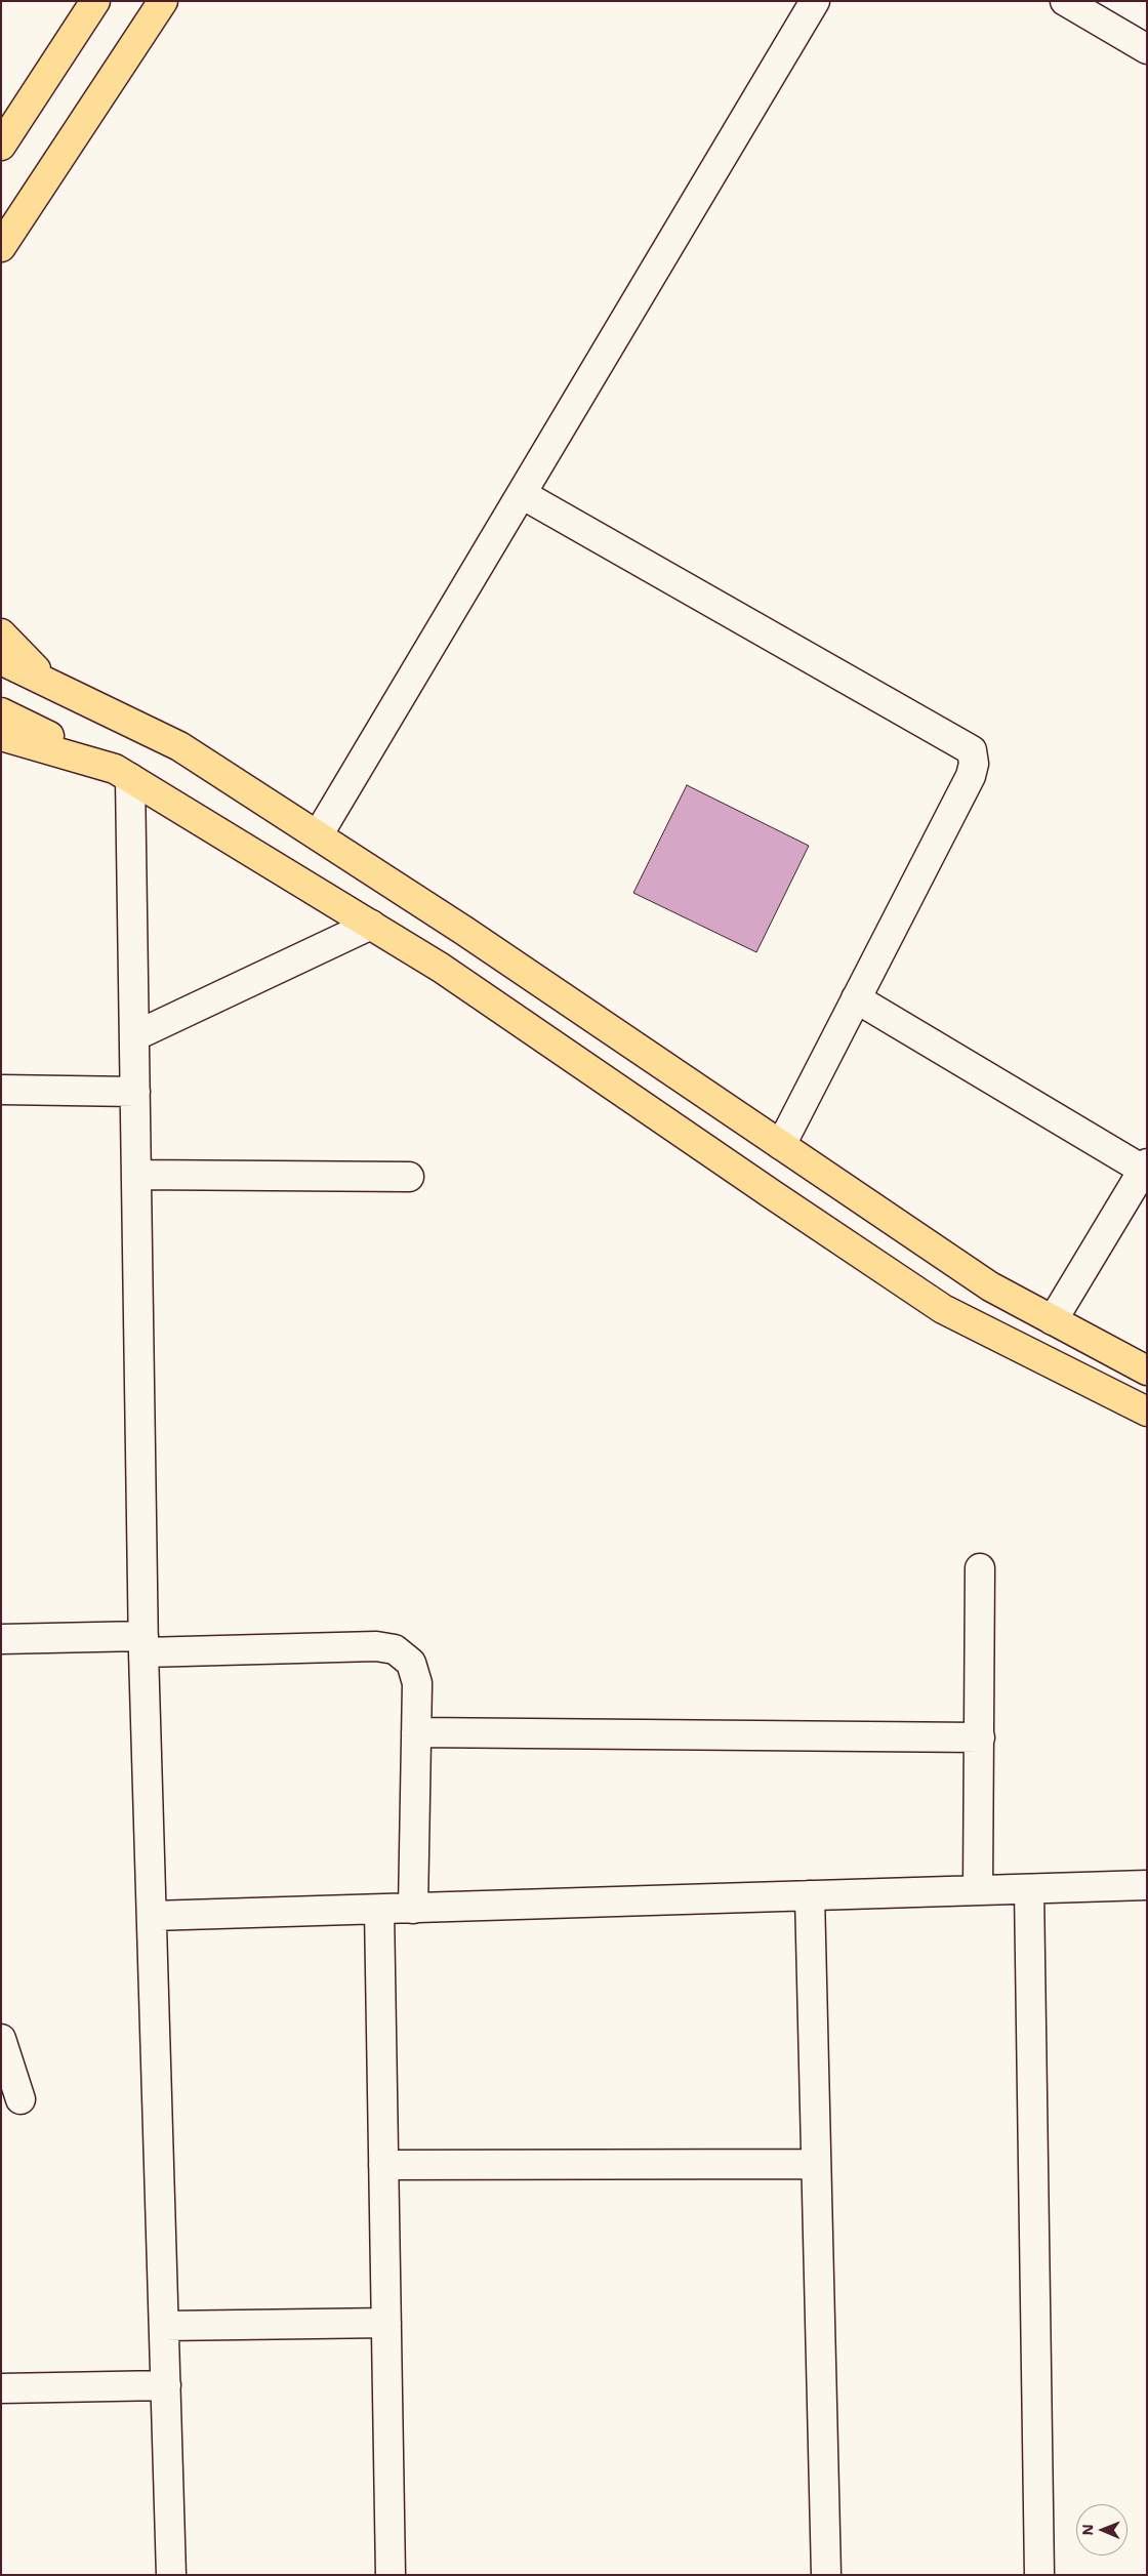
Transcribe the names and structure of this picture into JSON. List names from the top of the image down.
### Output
{
  "north": "left"
}
